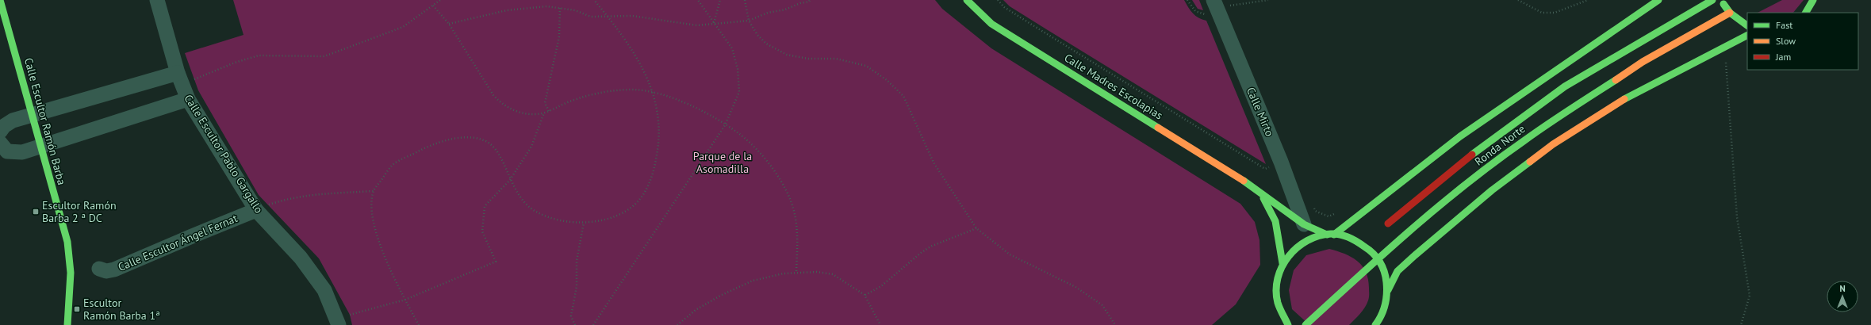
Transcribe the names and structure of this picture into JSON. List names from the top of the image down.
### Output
{
  "streets": {
    "main road": ["Calle Madres Escolapias", "Calle Escultor Ramón Barba", "Ronda Norte"],
    "street": ["Calle Mirto", "Calle Escultor Pablo Gargallo", "Calle Escultor Ángel Fernat"]
  },
  "crossings": [
    ["Calle Madres Escolapias", "Calle Mirto"],
    ["Calle Escultor Pablo Gargallo", "Calle Escultor Ángel Fernat"]
  ],
  "parks": ["Parque de la Asomadilla"],
  "places": {
    "transit": ["Escultor Ramón Barba 2 ª DC", "Escultor Ramón Barba 1ª"]
  },
  "legend": ["Fast", "Slow", "Jam"],
  "north": "top"
}
